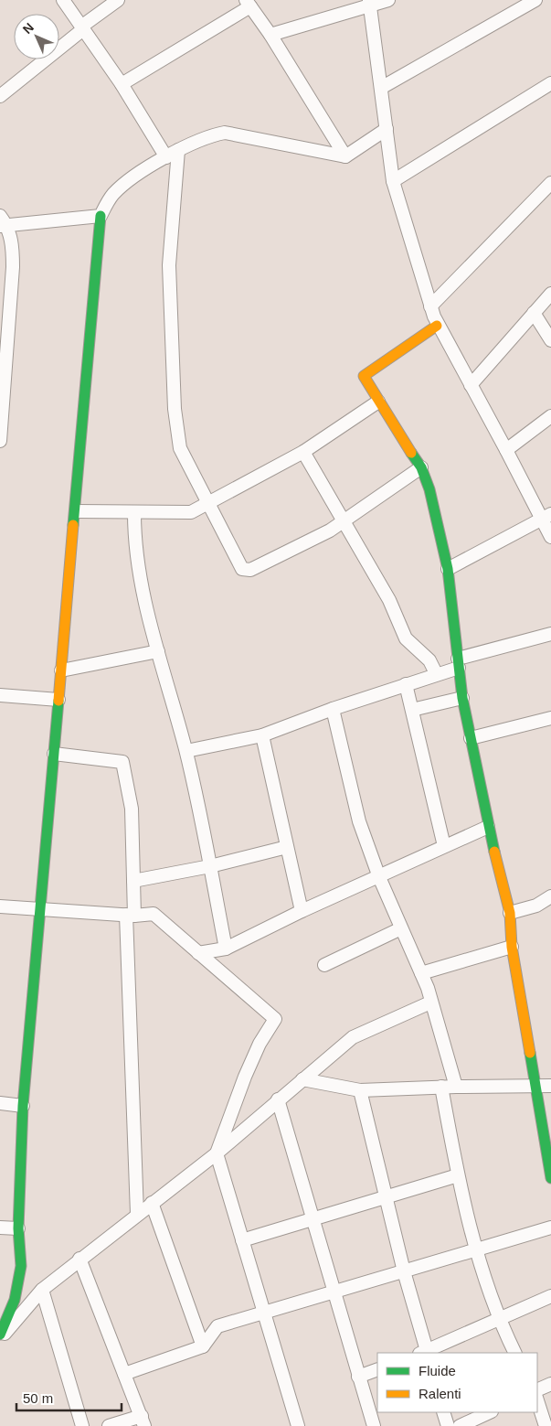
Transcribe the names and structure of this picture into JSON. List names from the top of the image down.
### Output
{
  "legend": ["Fluide", "Ralenti"],
  "scale_bar": "50 m",
  "north": "top left"
}
